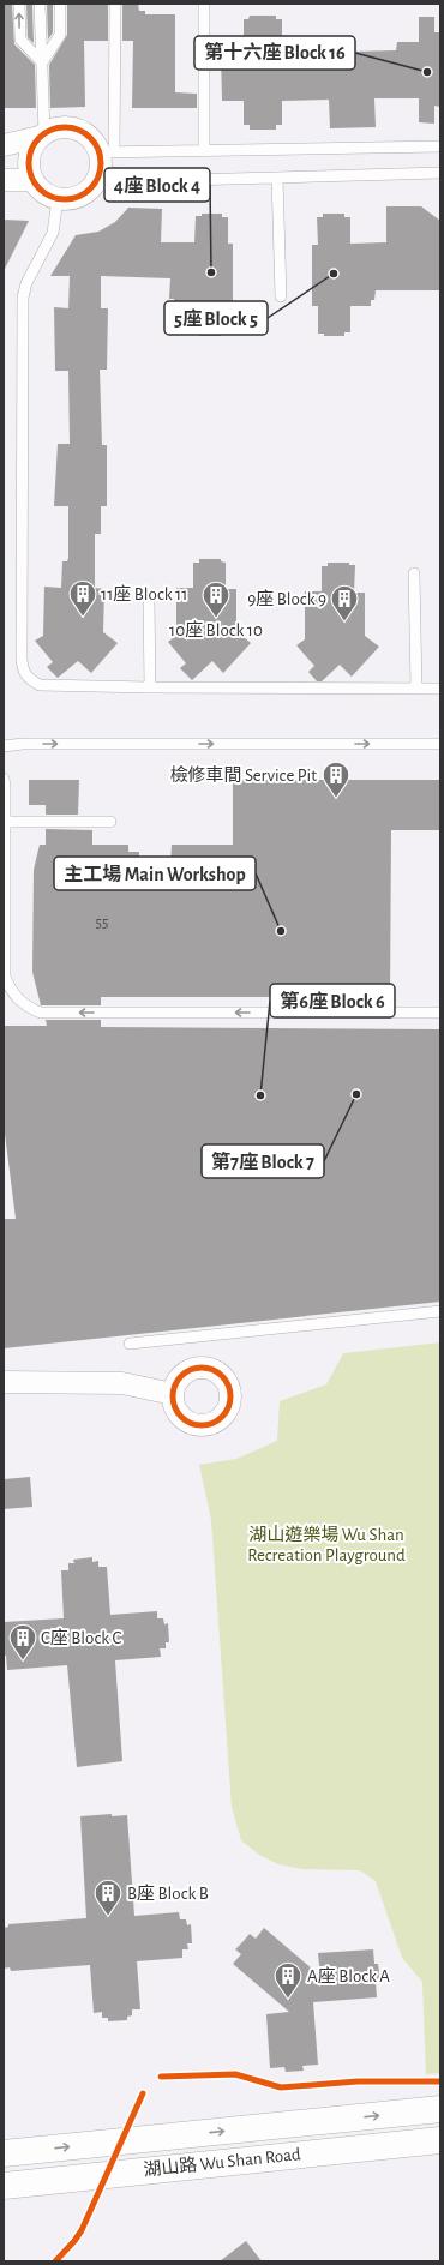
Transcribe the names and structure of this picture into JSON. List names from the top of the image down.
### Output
{
  "streets": {
    "main road": ["湖山路 Wu Shan Road"]
  },
  "parks": ["湖山遊樂場 Wu Shan Recreation Playground"],
  "places": {
    "other": [
      "第十六座 Block 16",
      "4座 Block 4",
      "5座 Block 5",
      "主工場 Main Workshop",
      "第7座 Block 7",
      "第6座 Block 6"
    ],
    "building": [
      "11座 Block 11",
      "10座 Block 10",
      "9座 Block 9",
      "檢修車間 Service Pit",
      "C座 Block C",
      "B座 Block B",
      "A座 Block A"
    ]
  },
  "house_numbers": ["55"]
}
